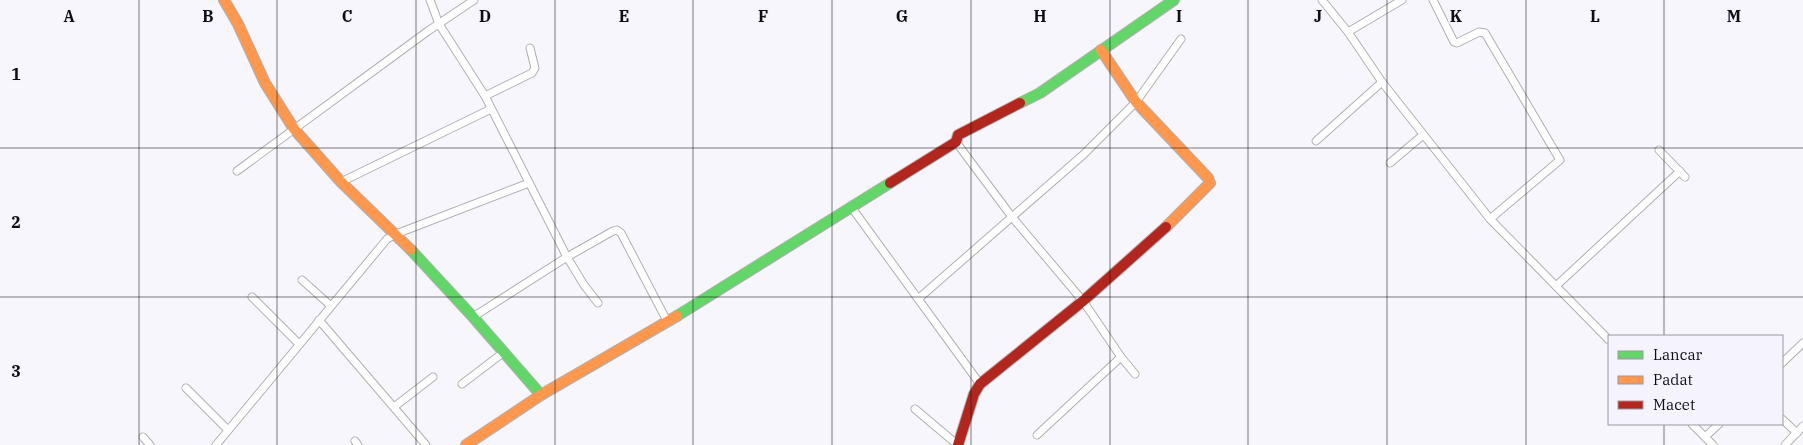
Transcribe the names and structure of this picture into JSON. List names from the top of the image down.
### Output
{
  "legend": ["Lancar", "Padat", "Macet"],
  "grid": {
    "columns": [
      "A",
      "B",
      "C",
      "D",
      "E",
      "F",
      "G",
      "H",
      "I",
      "J",
      "K",
      "L",
      "M"
    ],
    "rows": ["1", "2", "3"]
  }
}
